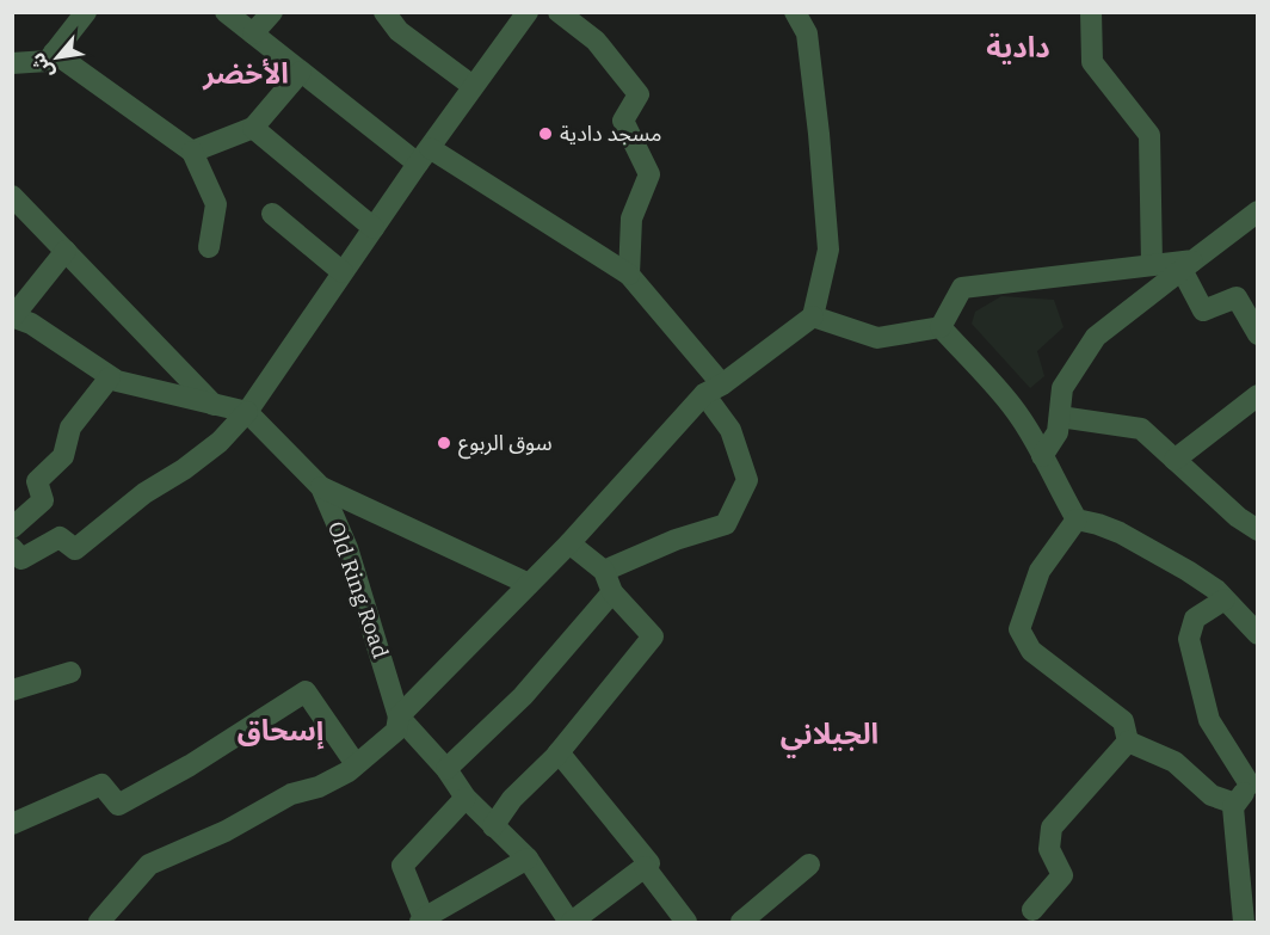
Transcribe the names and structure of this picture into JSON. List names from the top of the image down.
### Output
{
  "streets": {
    "street": ["Old Ring Road"]
  },
  "districts": [
    "دادية",
    "الأخضر",
    "إسحاق",
    "الجيلاني"
  ],
  "places": ["مسجد دادية", "سوق الربوع"],
  "north": "bottom left"
}
